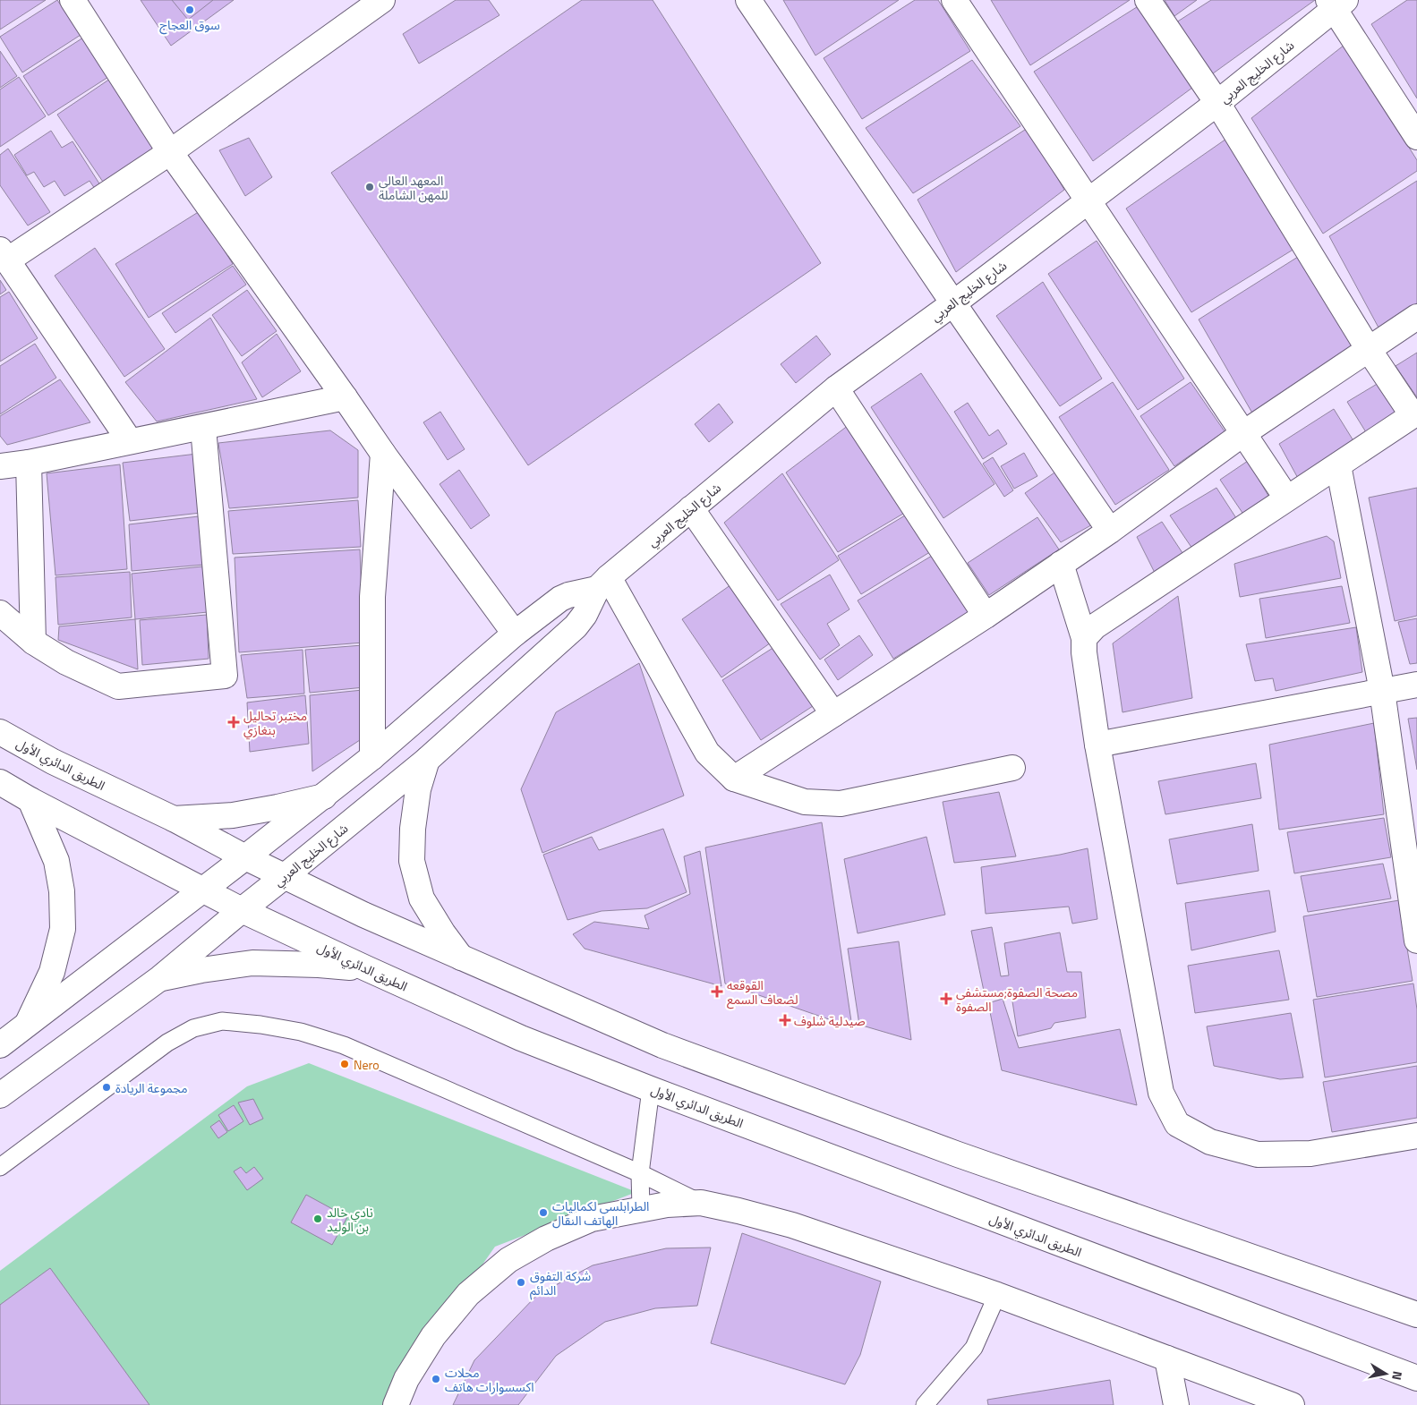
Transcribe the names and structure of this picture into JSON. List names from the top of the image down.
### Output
{
  "streets": {
    "street": ["شارع الخليج العربي", "الطريق الدائري الأول"]
  },
  "crossings": [
    ["شارع الخليج العربي", "الطريق الدائري الأول"]
  ],
  "places": {
    "other": [
      "سوق العجاج",
      "المعهد العالي للمهن الشاملة",
      "Nero",
      "مجموعة الريادة",
      "الطرابلسي لكماليات الهاتف النقال",
      "نادي خالد بن الوليد",
      "شركة التفوق الدائم",
      "محلات اكسسوارات هاتف"
    ],
    "health": [
      "مختبر تحاليل بنغازي",
      "القوقعه لضعاف السمع",
      "مصحة الصفوة;مستشفى الصفوة",
      "صيدلية شلوف"
    ]
  },
  "north": "right"
}
